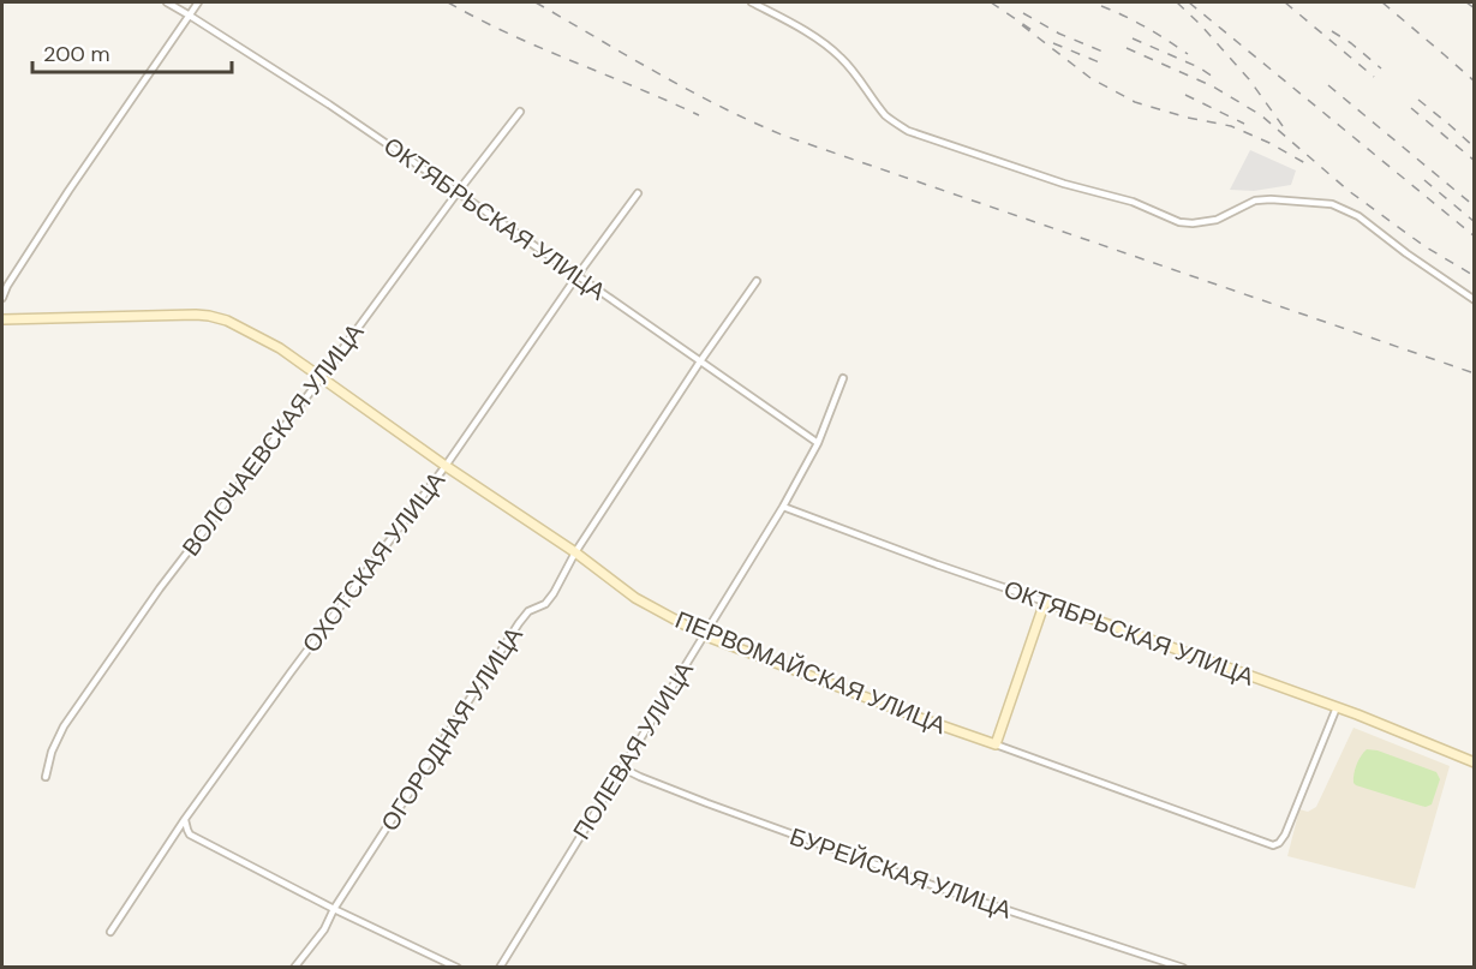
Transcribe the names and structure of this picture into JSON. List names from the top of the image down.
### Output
{
  "streets": {
    "main road": ["ОКТЯБРЬСКАЯ УЛИЦА", "ПЕРВОМАЙСКАЯ УЛИЦА"],
    "street": [
      "ВОЛОЧАЕВСКАЯ УЛИЦА",
      "ОХОТСКАЯ УЛИЦА",
      "ОГОРОДНАЯ УЛИЦА",
      "ПОЛЕВАЯ УЛИЦА",
      "БУРЕЙСКАЯ УЛИЦА"
    ]
  },
  "crossings": [
    ["ОКТЯБРЬСКАЯ УЛИЦА", "ВОЛОЧАЕВСКАЯ УЛИЦА"],
    ["ОКТЯБРЬСКАЯ УЛИЦА", "ОХОТСКАЯ УЛИЦА"],
    ["ОКТЯБРЬСКАЯ УЛИЦА", "ПЕРВОМАЙСКАЯ УЛИЦА"],
    ["ОКТЯБРЬСКАЯ УЛИЦА", "ОГОРОДНАЯ УЛИЦА"],
    ["ОКТЯБРЬСКАЯ УЛИЦА", "ПОЛЕВАЯ УЛИЦА"],
    ["ВОЛОЧАЕВСКАЯ УЛИЦА", "ПЕРВОМАЙСКАЯ УЛИЦА"],
    ["ОХОТСКАЯ УЛИЦА", "ПЕРВОМАЙСКАЯ УЛИЦА"],
    ["ПЕРВОМАЙСКАЯ УЛИЦА", "ОГОРОДНАЯ УЛИЦА"],
    ["ПЕРВОМАЙСКАЯ УЛИЦА", "ПОЛЕВАЯ УЛИЦА"],
    ["ПОЛЕВАЯ УЛИЦА", "БУРЕЙСКАЯ УЛИЦА"]
  ],
  "scale_bar": "200 m"
}
